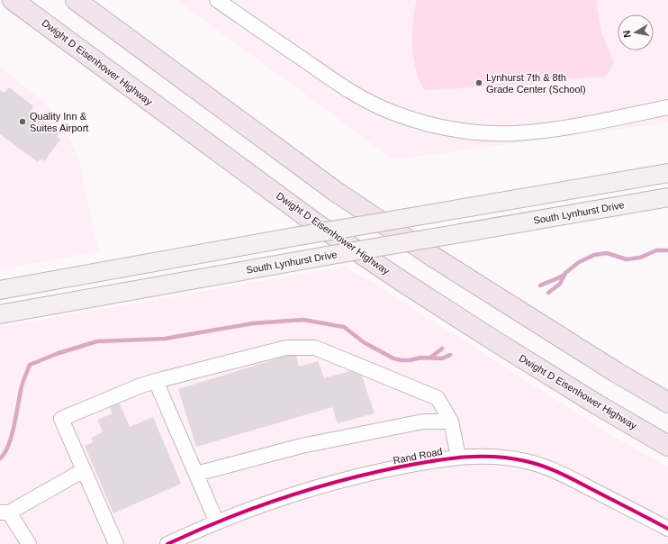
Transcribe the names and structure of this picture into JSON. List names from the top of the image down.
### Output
{
  "streets": {
    "highway": ["Dwight D Eisenhower Highway"],
    "main road": ["South Lynhurst Drive"],
    "street": ["Rand Road"]
  },
  "places": ["Lynhurst 7th & 8th Grade Center (School)", "Quality Inn & Suites Airport"],
  "north": "left"
}
